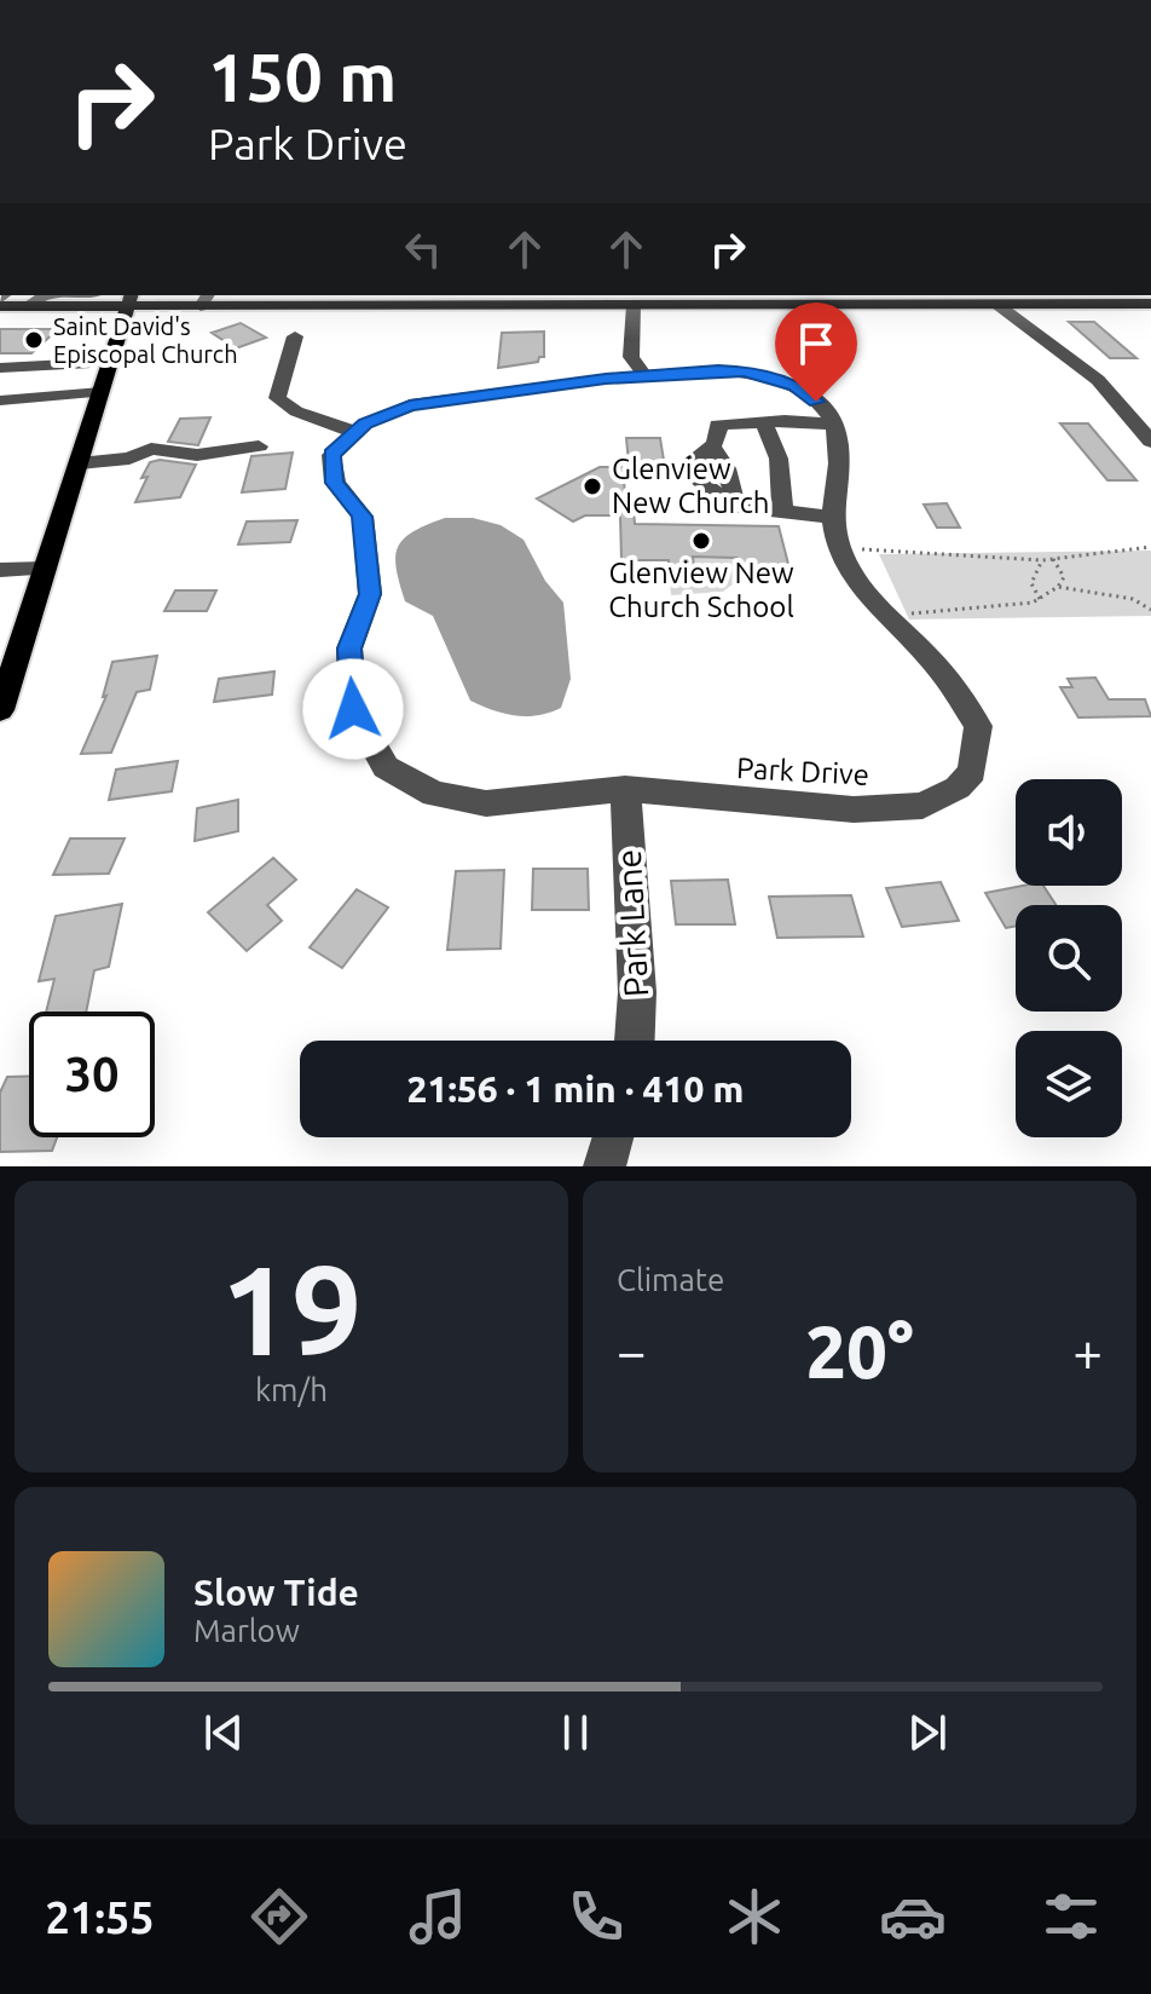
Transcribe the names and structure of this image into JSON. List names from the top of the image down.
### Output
{
  "streets": {
    "street": ["Park Drive", "Park Lane"]
  },
  "crossings": [
    ["Park Drive", "Park Lane"]
  ],
  "places": ["Saint David's Episcopal Church", "Glenview New Church", "Glenview New Church School"],
  "page": {
    "turn": ["150 m", "Park Drive"],
    "limit": "30",
    "trip": "21:56 · 1 min · 410 m",
    "tile": [
      ["19", "km/h"],
      "Climate"
    ],
    "heat": ["−", "20°", "+"],
    "song": ["Slow Tide", "Marlow"],
    "tabs": "21:55"
  }
}
